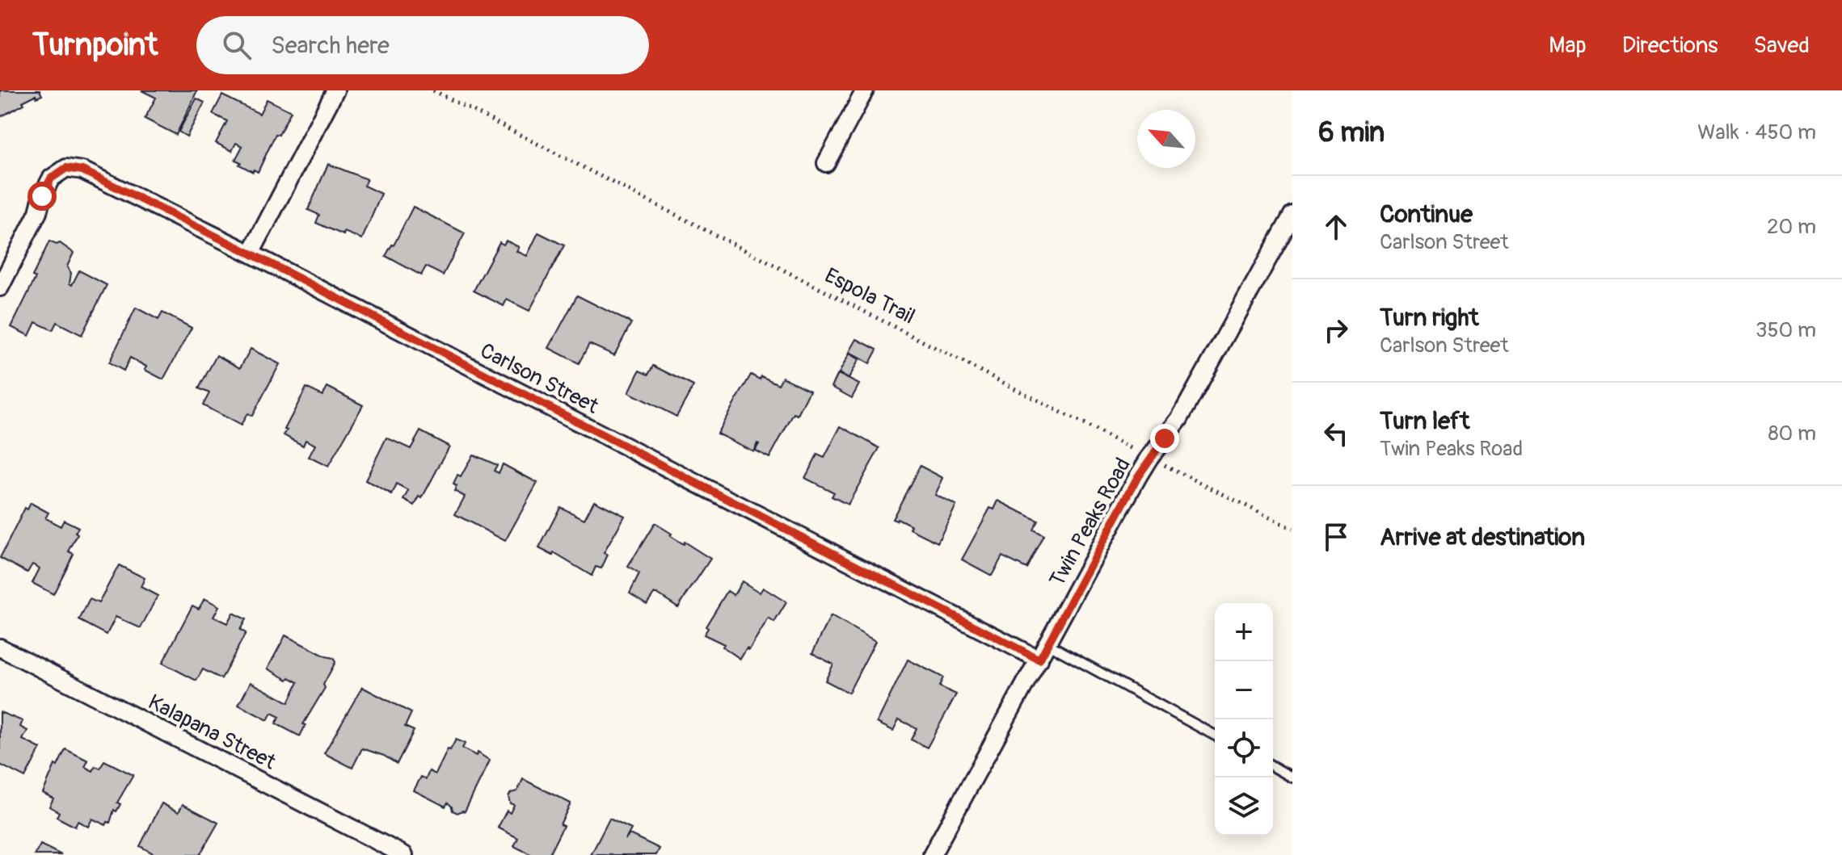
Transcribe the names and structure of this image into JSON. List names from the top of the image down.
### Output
{
  "streets": {
    "street": ["Carlson Street", "Twin Peaks Road", "Kalapana Street"],
    "path": ["Espola Trail"]
  },
  "crossings": [
    ["Espola Trail", "Twin Peaks Road"],
    ["Carlson Street", "Twin Peaks Road"]
  ],
  "north": "top left",
  "page": {
    "header": "Turnpoint",
    "search": "Search here",
    "nav": ["Map", "Directions", "Saved"],
    "heading": ["6 min", "Walk · 450 m"],
    "list": [
      ["Continue", "Carlson Street", "20 m"],
      ["Turn right", "Carlson Street", "350 m"],
      ["Turn left", "Twin Peaks Road", "80 m"],
      "Arrive at destination"
    ],
    "map_buttons": ["+", "−"]
  }
}
